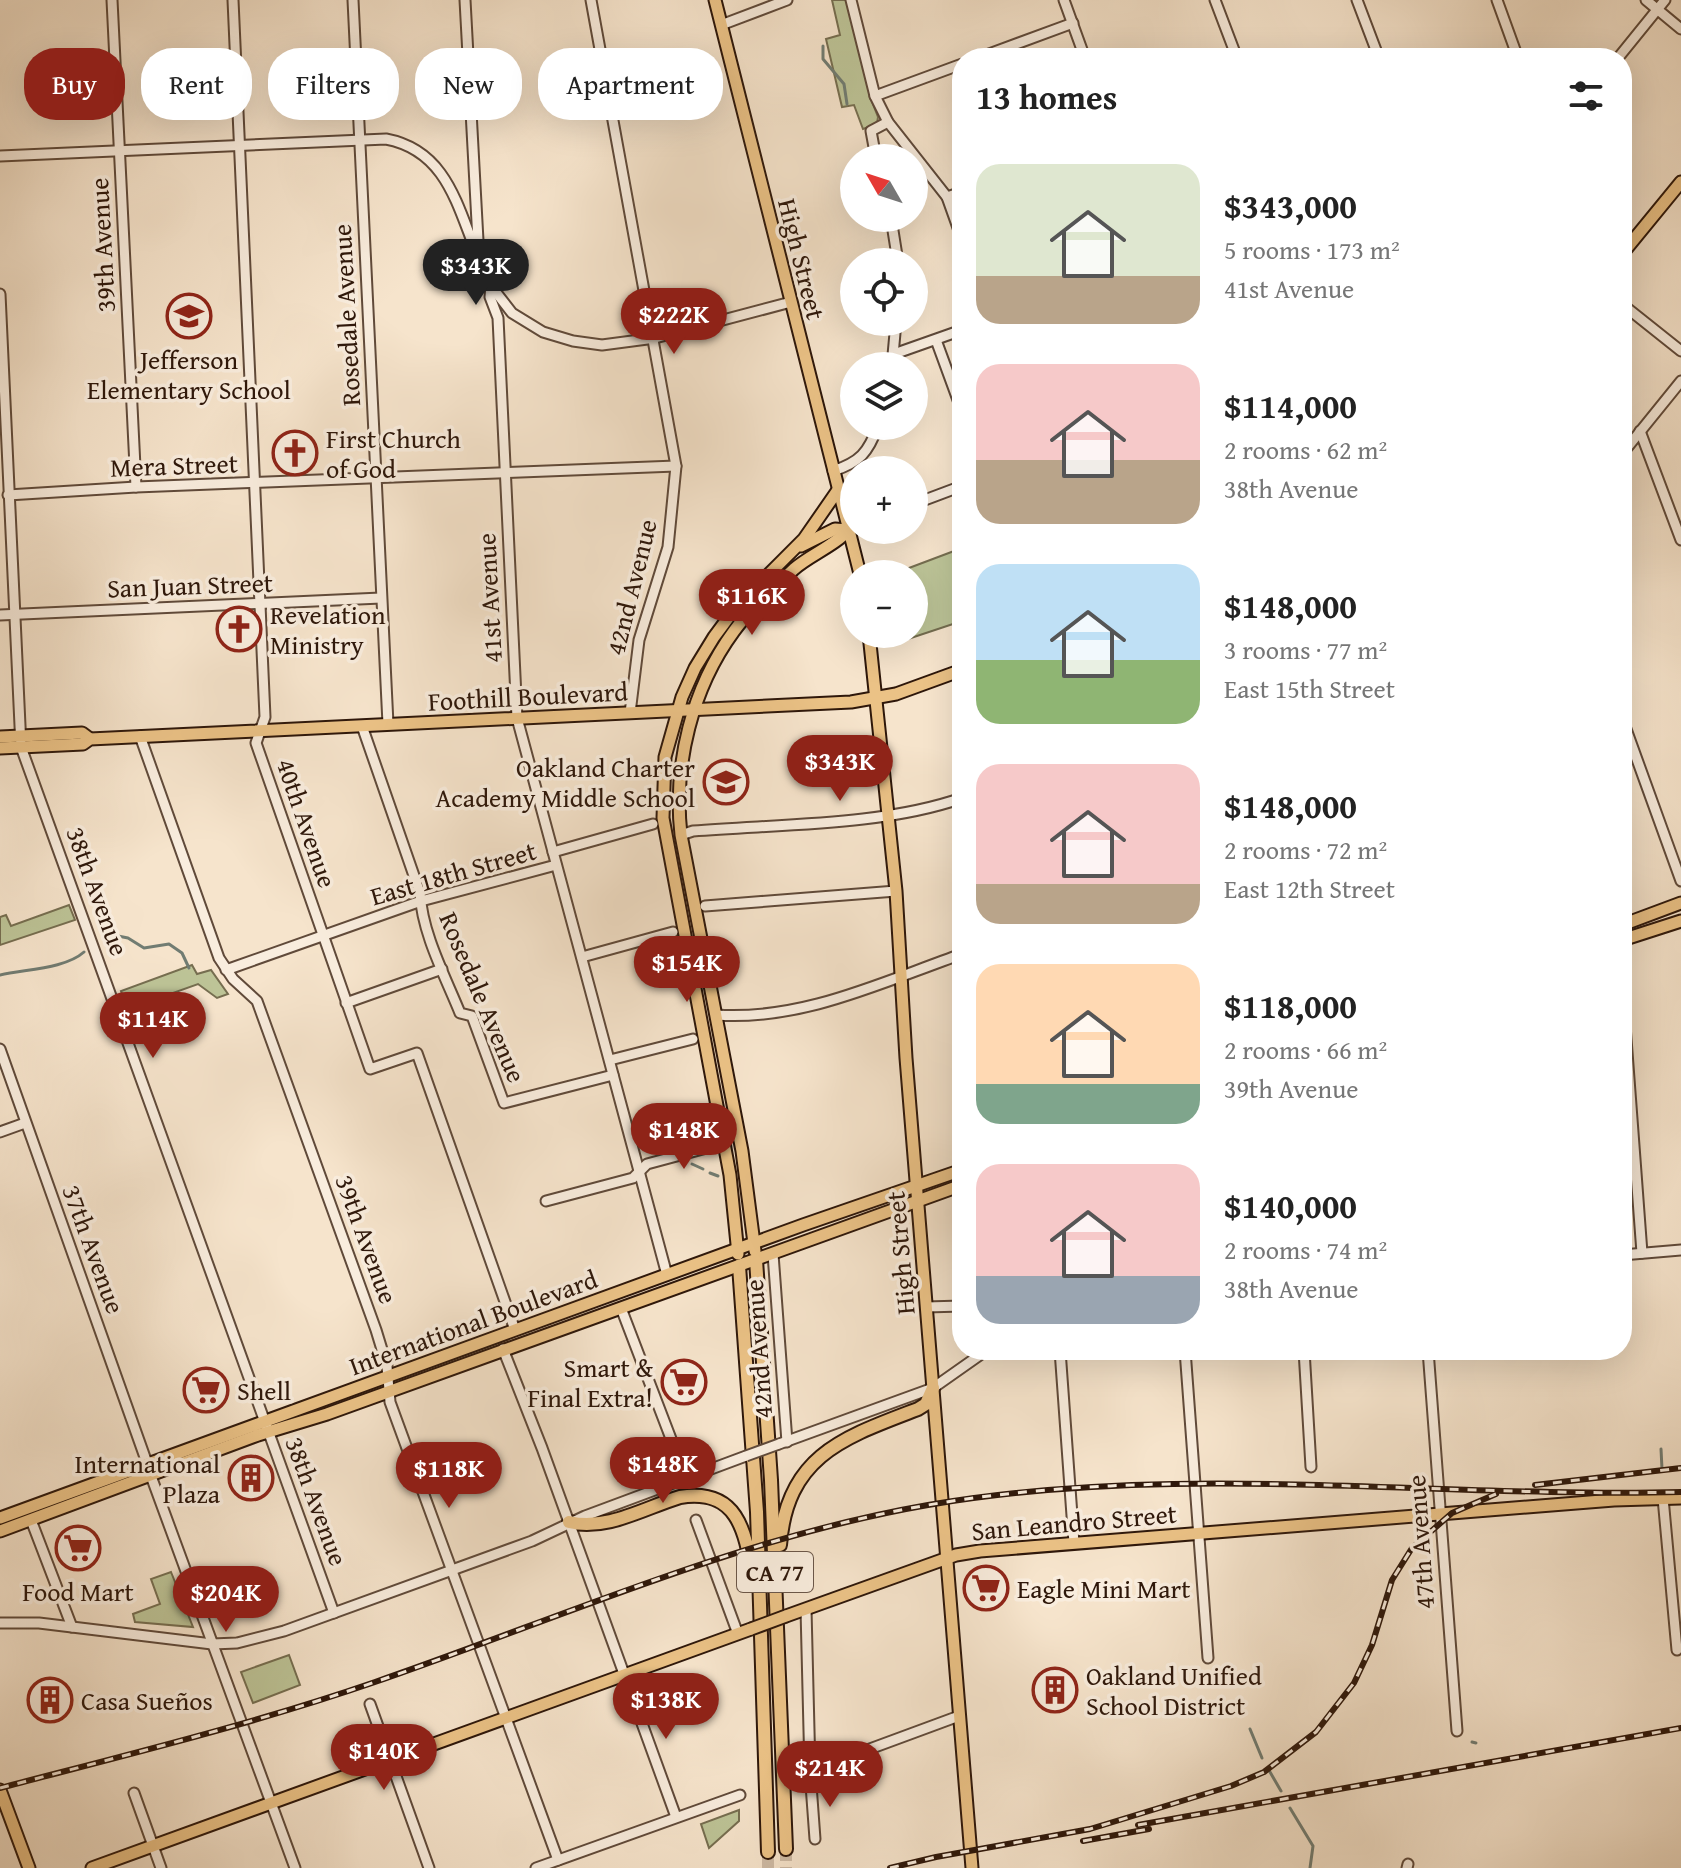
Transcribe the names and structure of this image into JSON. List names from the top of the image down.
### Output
{
  "streets": {
    "highway": ["CA 77"],
    "main road": [
      "High Street",
      "42nd Avenue",
      "Foothill Boulevard",
      "International Boulevard",
      "San Leandro Street"
    ],
    "street": [
      "39th Avenue",
      "Rosedale Avenue",
      "Mera Street",
      "San Juan Street",
      "41st Avenue",
      "40th Avenue",
      "East 18th Street",
      "38th Avenue",
      "37th Avenue",
      "47th Avenue"
    ]
  },
  "crossings": [
    ["39th Avenue", "Mera Street"],
    ["39th Avenue", "Foothill Boulevard"],
    ["39th Avenue", "East 18th Street"],
    ["39th Avenue", "International Boulevard"],
    ["39th Avenue", "San Leandro Street"],
    ["High Street", "Foothill Boulevard"],
    ["High Street", "International Boulevard"],
    ["High Street", "San Leandro Street"],
    ["Rosedale Avenue", "Mera Street"],
    ["Rosedale Avenue", "San Juan Street"],
    ["Rosedale Avenue", "41st Avenue"],
    ["Rosedale Avenue", "Foothill Boulevard"],
    ["Rosedale Avenue", "East 18th Street"],
    ["Mera Street", "42nd Avenue"],
    ["Mera Street", "41st Avenue"],
    ["Mera Street", "40th Avenue"],
    ["Mera Street", "38th Avenue"],
    ["San Juan Street", "40th Avenue"],
    ["San Juan Street", "38th Avenue"],
    ["42nd Avenue", "Foothill Boulevard"],
    ["42nd Avenue", "International Boulevard"],
    ["42nd Avenue", "CA 77"],
    ["41st Avenue", "Foothill Boulevard"],
    ["41st Avenue", "East 18th Street"],
    ["41st Avenue", "International Boulevard"],
    ["Foothill Boulevard", "40th Avenue"],
    ["Foothill Boulevard", "38th Avenue"],
    ["40th Avenue", "East 18th Street"],
    ["40th Avenue", "International Boulevard"],
    ["38th Avenue", "International Boulevard"],
    ["37th Avenue", "International Boulevard"],
    ["International Boulevard", "CA 77"],
    ["San Leandro Street", "47th Avenue"]
  ],
  "places": {
    "school or university": ["Jefferson Elementary School", "Oakland Charter Academy Middle School"],
    "church": ["First Church of God", "Revelation Ministry"],
    "supermarket": [
      "Smart & Final Extra!",
      "Shell",
      "Food Mart",
      "Eagle Mini Mart"
    ],
    "building": ["International Plaza", "Oakland Unified School District", "Casa Sueños"]
  },
  "north": "top left",
  "page": {
    "chip": [
      "Buy",
      "Rent",
      "Filters",
      "New",
      "Apartment"
    ],
    "heading": "13 homes",
    "map_buttons": ["+", "−"],
    "list": [
      {
        "name": "$343,000",
        "note": "5 rooms · 173 m² · 41st Avenue"
      },
      {
        "name": "$114,000",
        "note": "2 rooms · 62 m² · 38th Avenue"
      },
      {
        "name": "$148,000",
        "note": "3 rooms · 77 m² · East 15th Street"
      },
      {
        "name": "$148,000",
        "note": "2 rooms · 72 m² · East 12th Street"
      },
      {
        "name": "$118,000",
        "note": "2 rooms · 66 m² · 39th Avenue"
      },
      {
        "name": "$140,000",
        "note": "2 rooms · 74 m² · 38th Avenue"
      }
    ],
    "price": [
      "$343K",
      "$222K",
      "$116K",
      "$343K",
      "$154K",
      "$114K",
      "$148K",
      "$148K",
      "$118K",
      "$204K",
      "$138K",
      "$140K",
      "$214K"
    ]
  }
}
